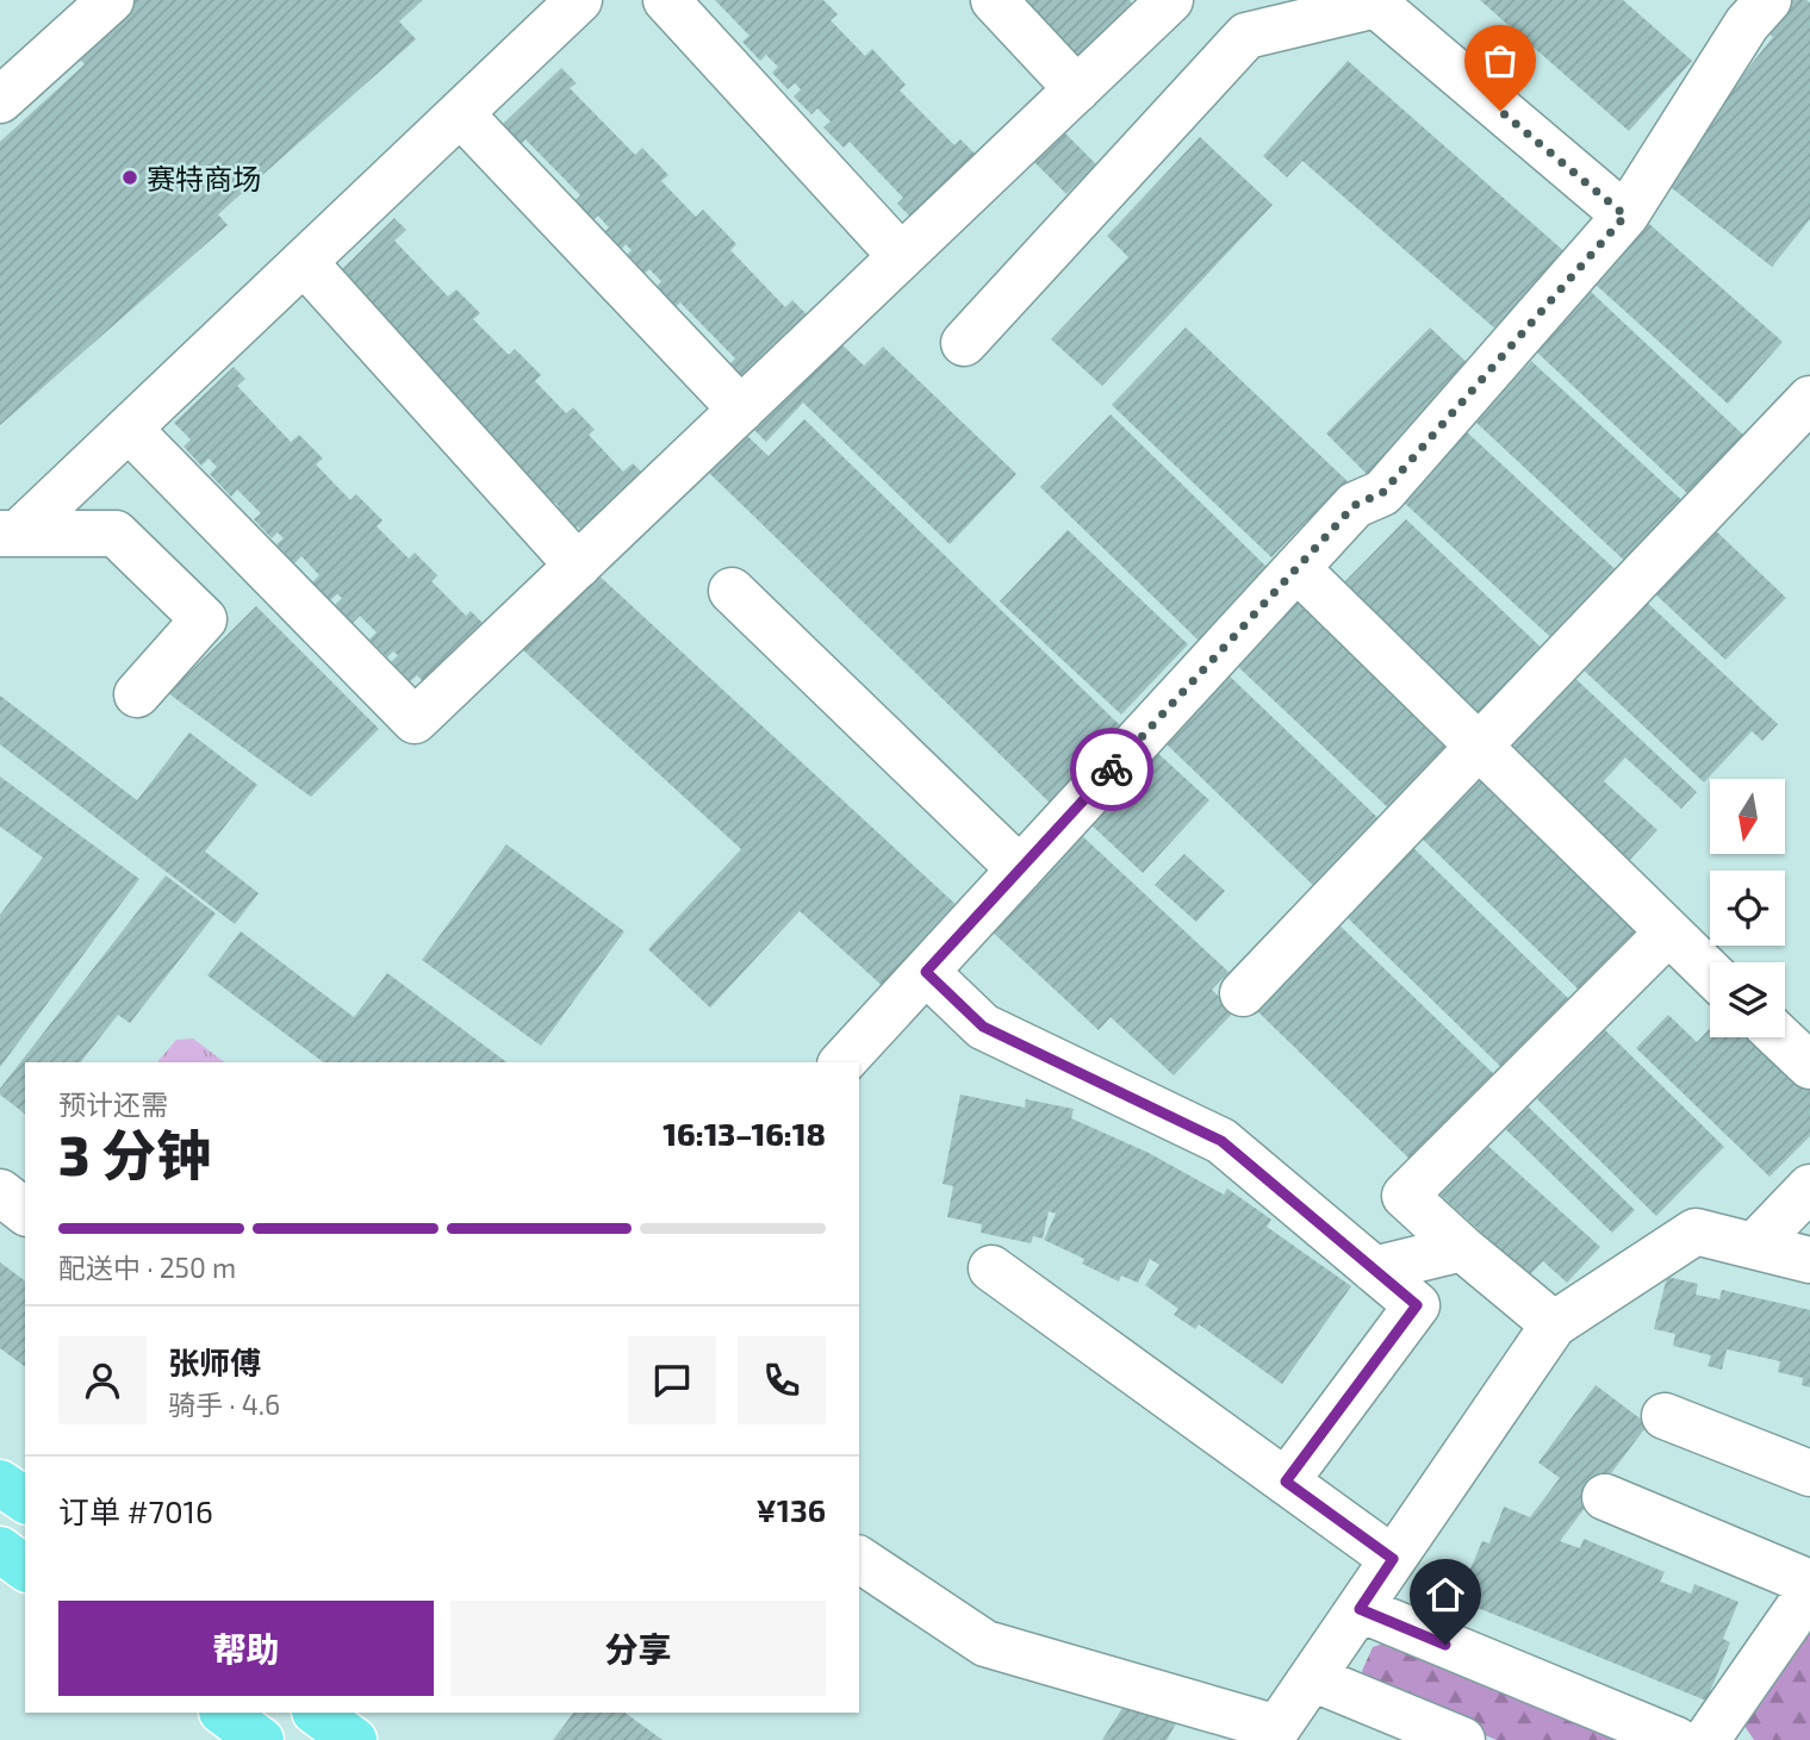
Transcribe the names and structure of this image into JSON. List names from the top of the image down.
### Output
{
  "places": ["赛特商场"],
  "north": "bottom",
  "page": {
    "heading": ["3 分钟", "预计还需", "16:13–16:18"],
    "panel": [
      "张师傅",
      "骑手 · 4.6",
      "订单 #7016",
      "¥136"
    ],
    "bar": "配送中 · 250 m",
    "buttons": ["帮助", "分享"]
  }
}
